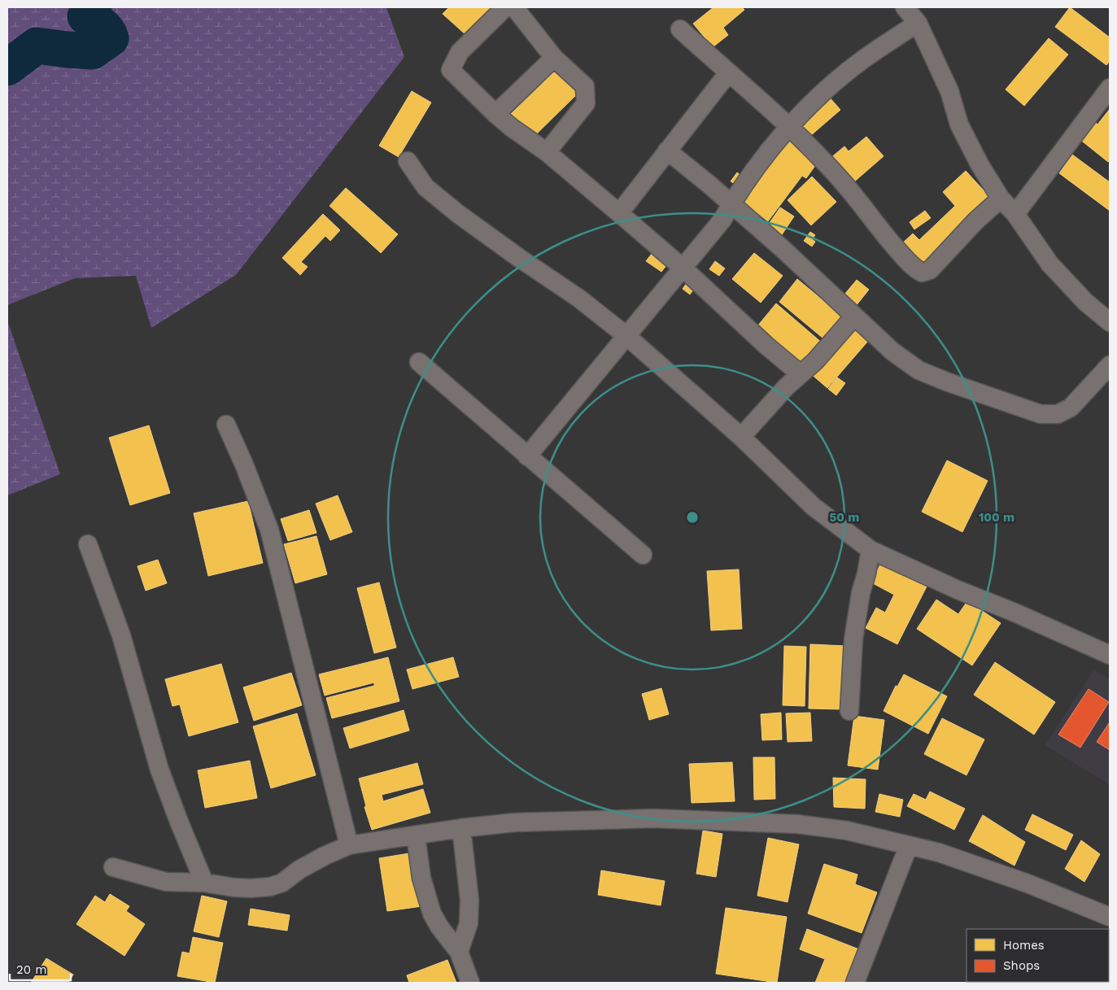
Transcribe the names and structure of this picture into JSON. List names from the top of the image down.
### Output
{
  "legend": ["Homes", "Shops"],
  "scale_bar": "20 m",
  "rings": ["50 m", "100 m"]
}
